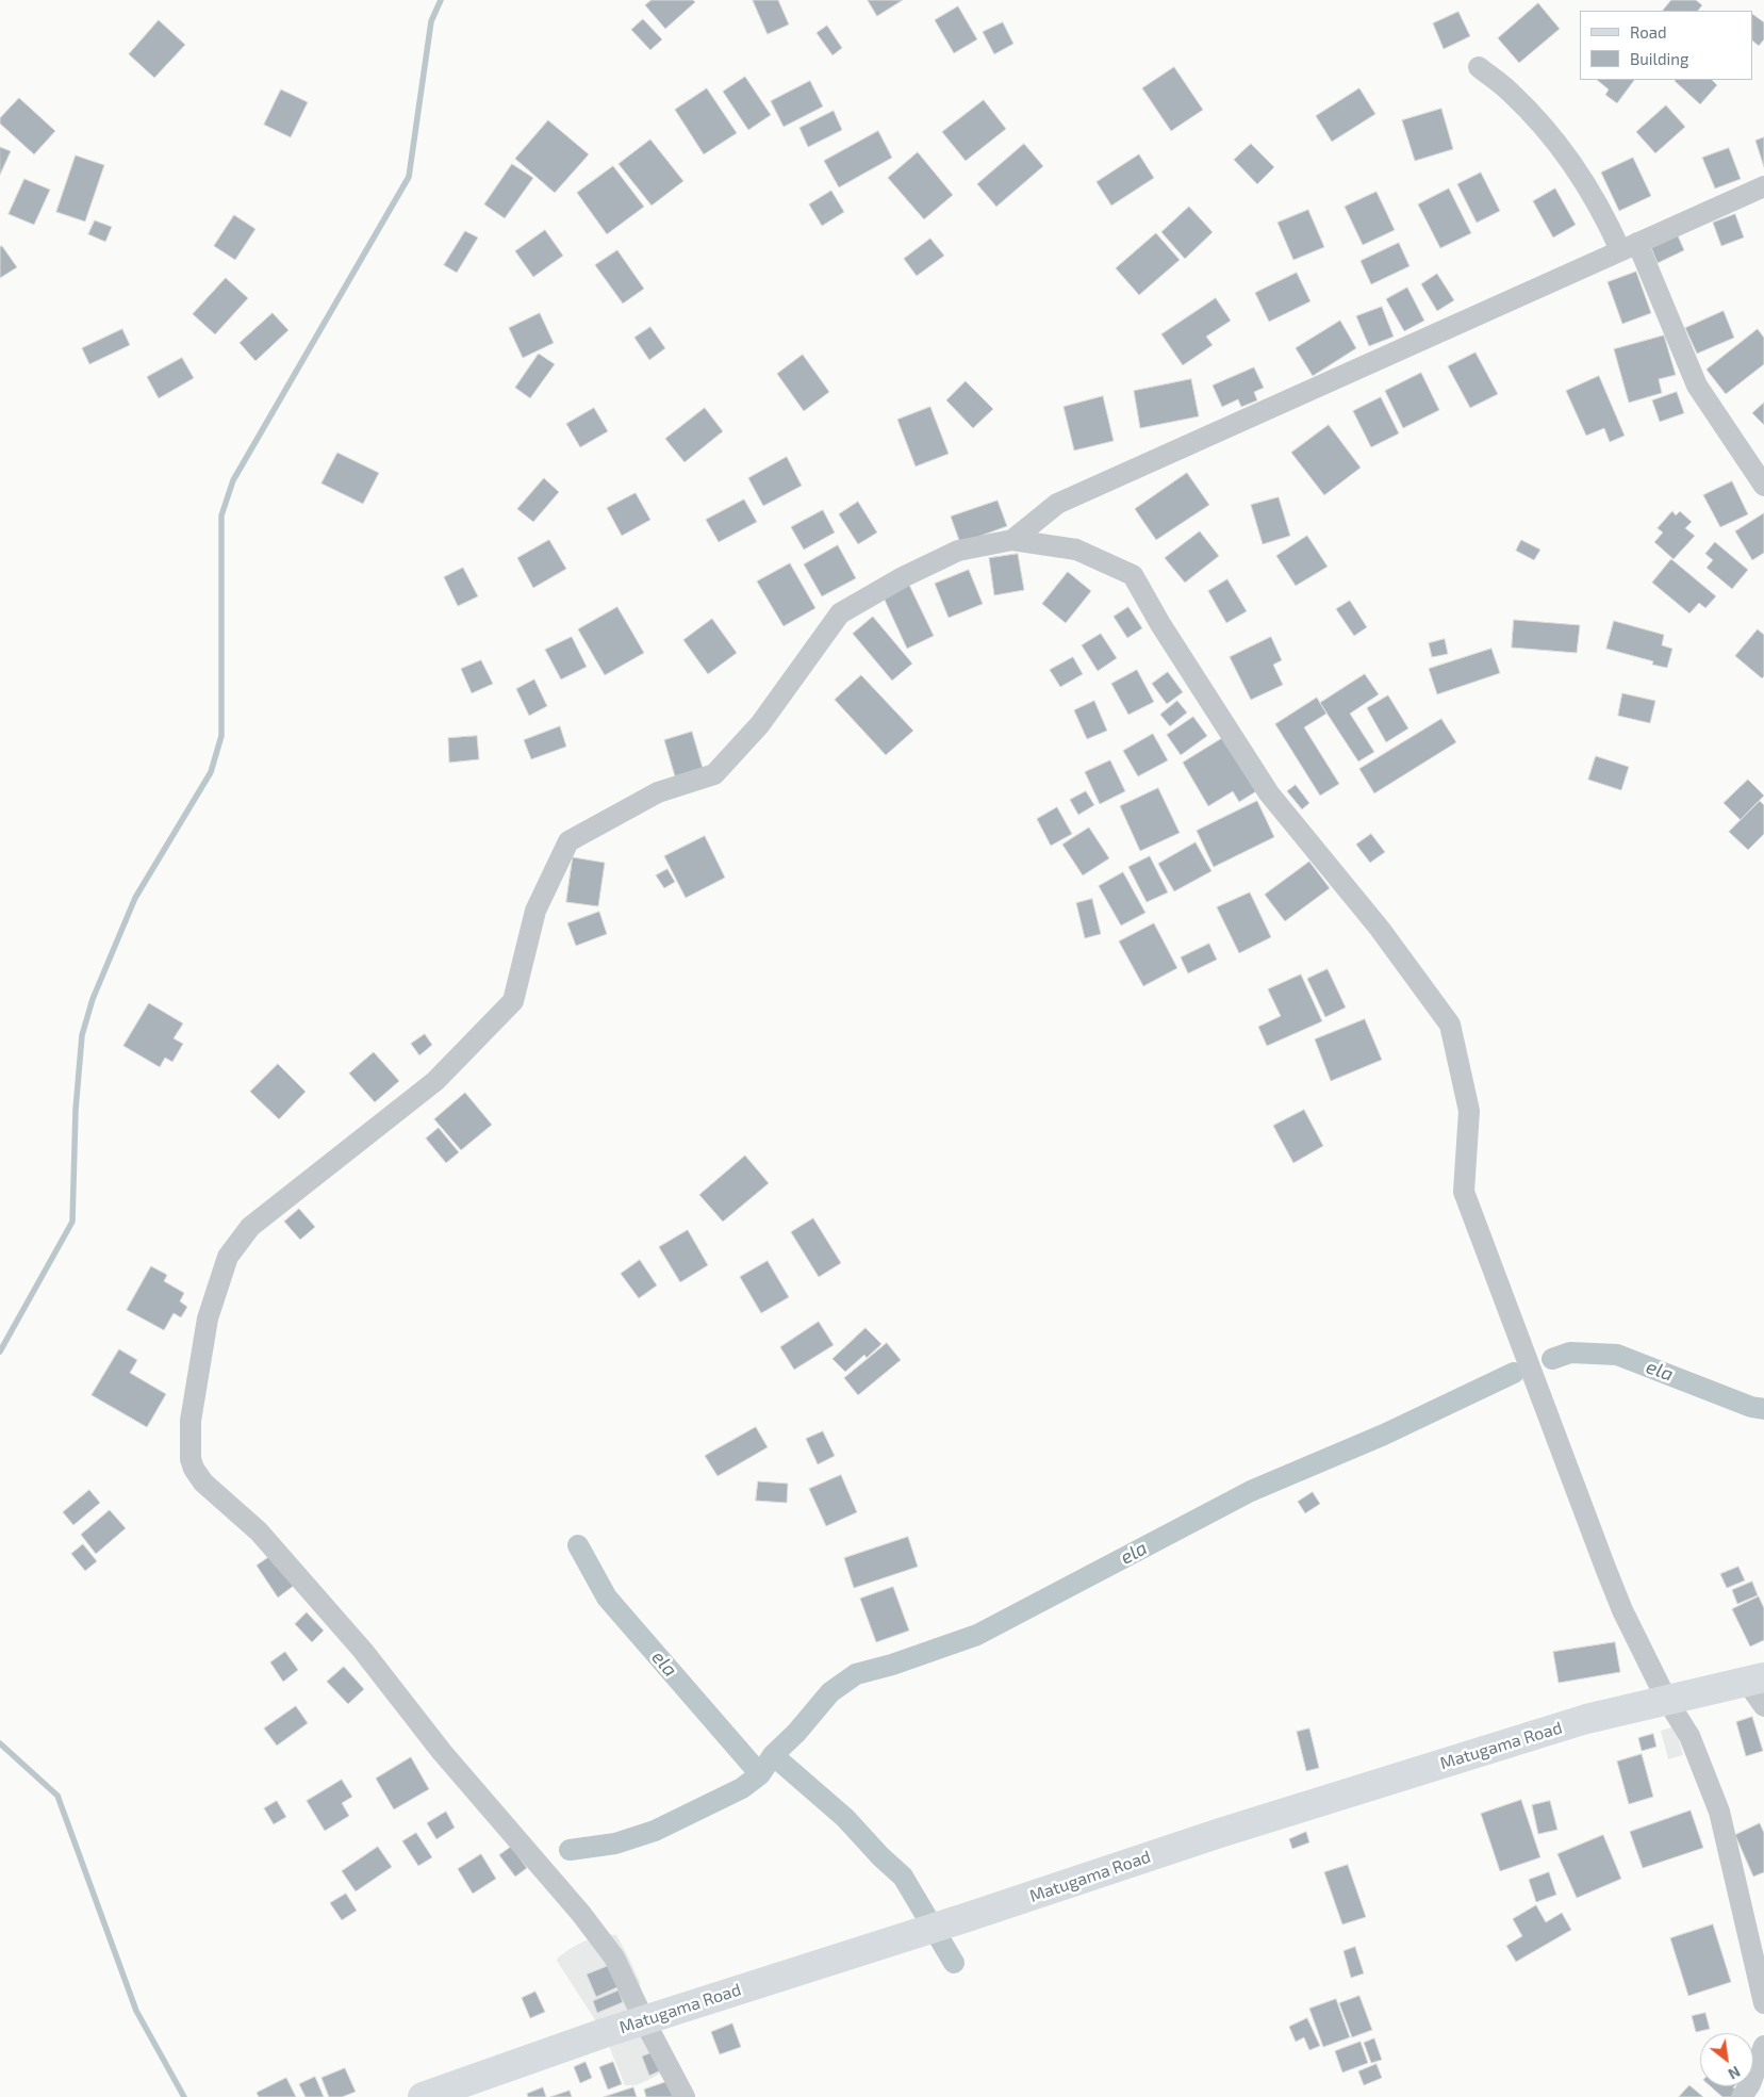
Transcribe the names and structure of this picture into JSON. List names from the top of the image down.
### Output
{
  "streets": {
    "main road": ["Matugama Road"]
  },
  "water": ["ela"],
  "legend": ["Road", "Building"],
  "north": "bottom right"
}
